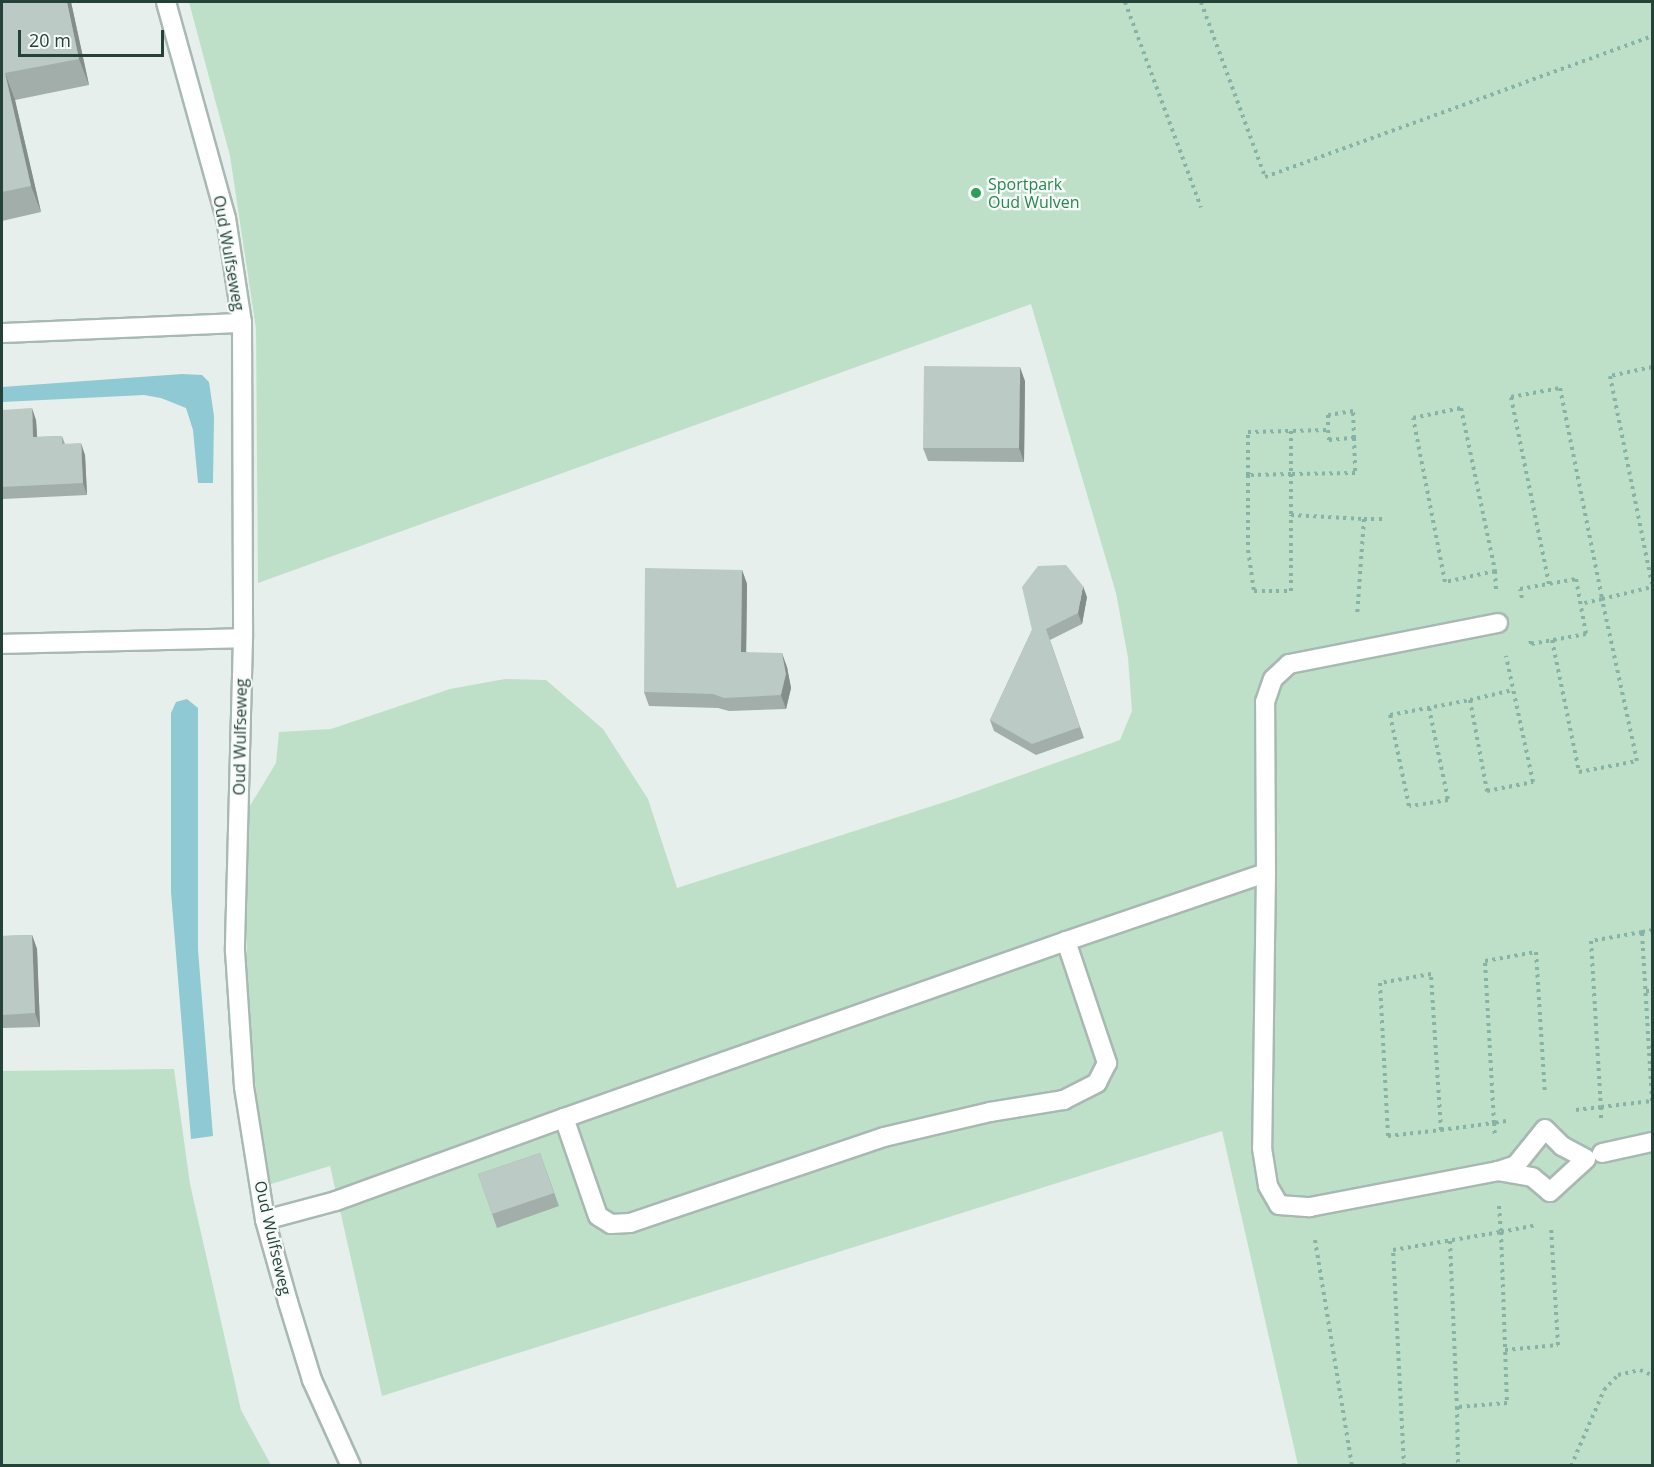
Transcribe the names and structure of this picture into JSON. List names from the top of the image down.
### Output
{
  "streets": {
    "street": ["Oud Wulfseweg"]
  },
  "places": ["Sportpark Oud Wulven"],
  "scale_bar": "20 m"
}
